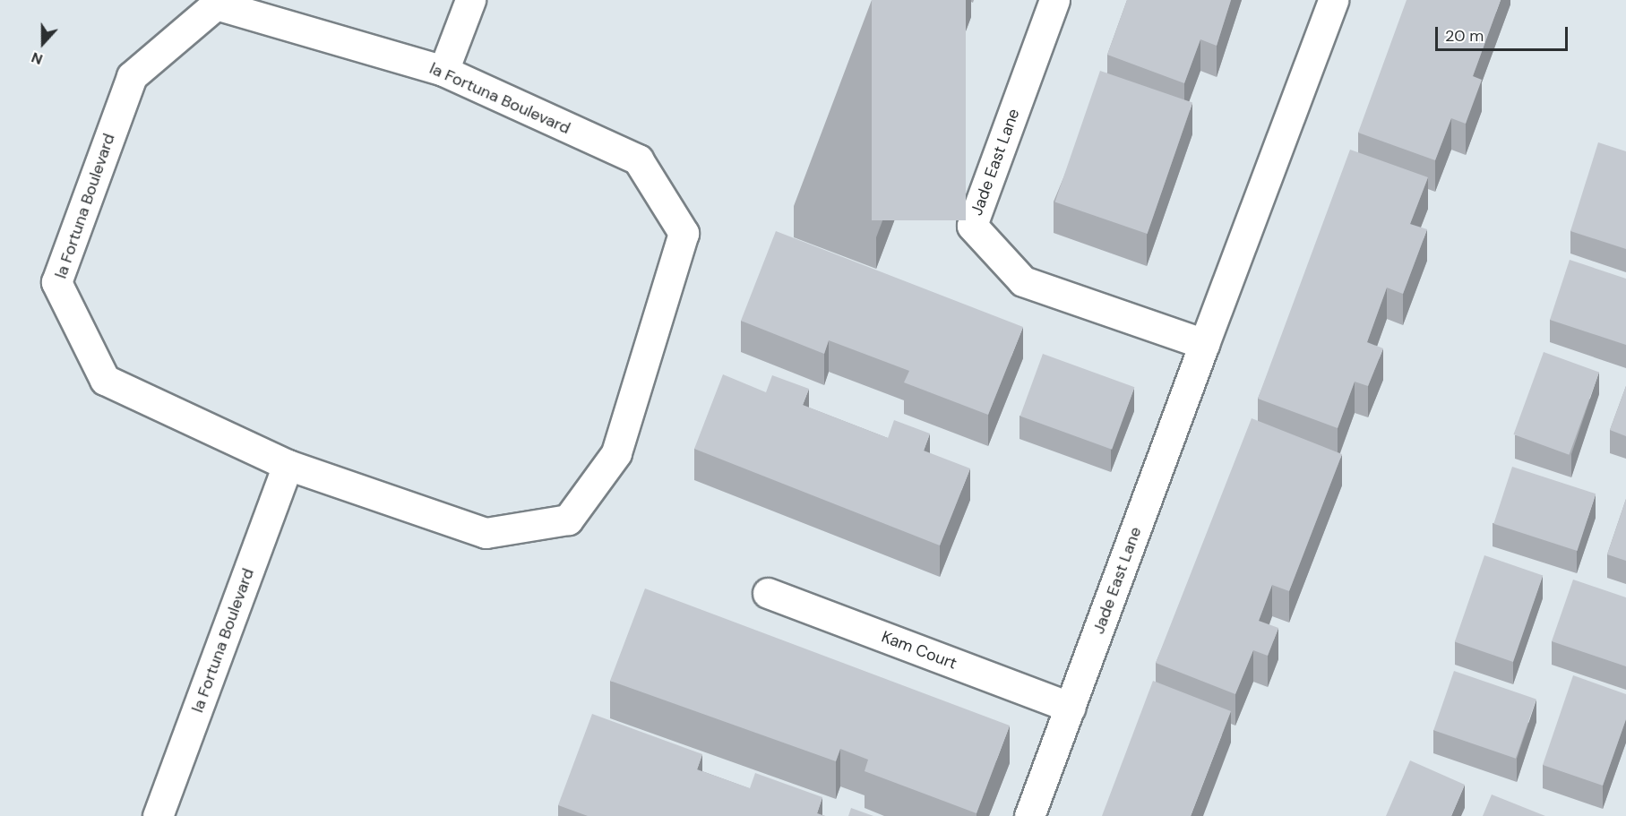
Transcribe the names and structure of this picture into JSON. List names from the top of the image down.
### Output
{
  "streets": {
    "street": ["la Fortuna Boulevard", "Jade East Lane", "Kam Court"]
  },
  "crossings": [
    ["Jade East Lane", "Kam Court"]
  ],
  "scale_bar": "20 m",
  "north": "bottom"
}
